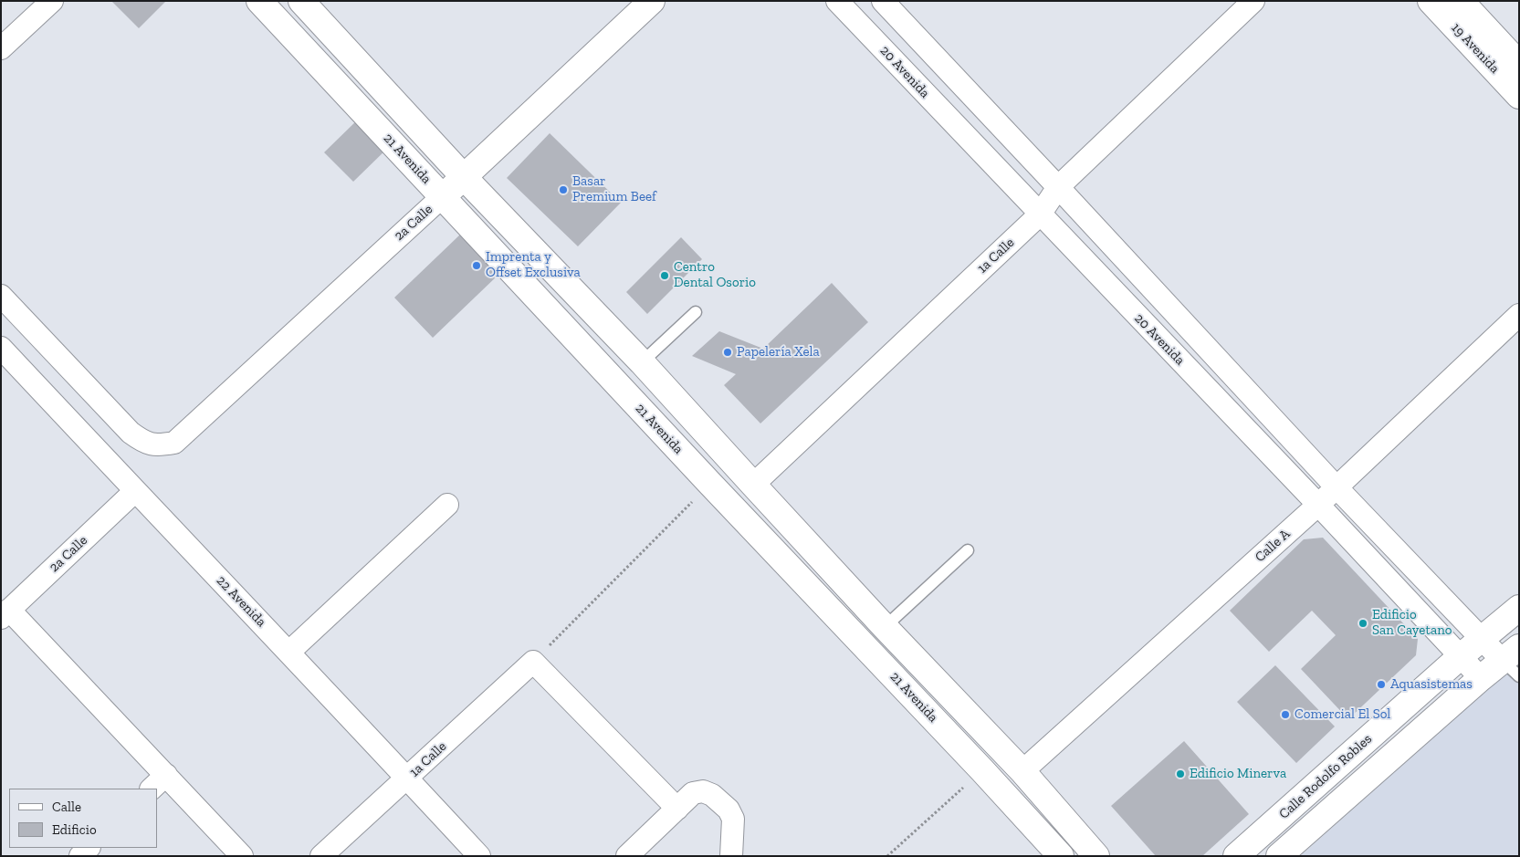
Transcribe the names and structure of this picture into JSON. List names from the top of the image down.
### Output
{
  "streets": {
    "street": [
      "19 Avenida",
      "20 Avenida",
      "21 Avenida",
      "2a Calle",
      "1a Calle",
      "Calle A",
      "22 Avenida",
      "Calle Rodolfo Robles"
    ]
  },
  "crossings": [
    ["20 Avenida", "1a Calle"],
    ["20 Avenida", "Calle A"],
    ["20 Avenida", "Calle Rodolfo Robles"],
    ["21 Avenida", "2a Calle"],
    ["21 Avenida", "1a Calle"],
    ["21 Avenida", "Calle A"],
    ["2a Calle", "22 Avenida"],
    ["1a Calle", "22 Avenida"]
  ],
  "places": [
    "Basar Premium Beef",
    "Imprenta y Offset Exclusiva",
    "Centro Dental Osorio",
    "Papelería Xela",
    "Edificio San Cayetano",
    "Aquasistemas",
    "Comercial El Sol",
    "Edificio Minerva"
  ],
  "legend": ["Calle", "Edificio"]
}
